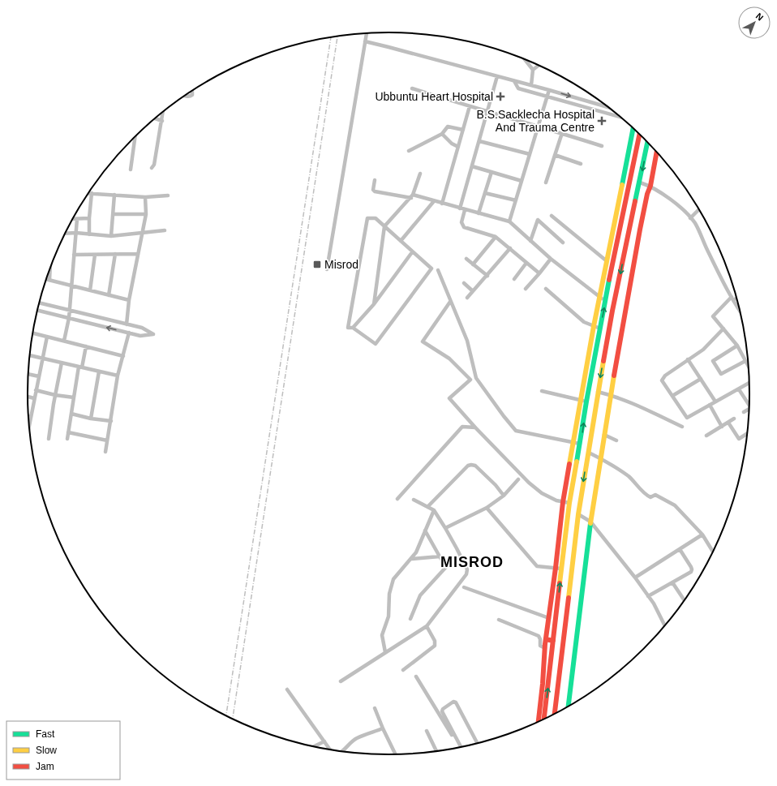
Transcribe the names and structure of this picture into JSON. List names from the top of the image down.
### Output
{
  "districts": ["MISROD"],
  "places": {
    "health": ["Ubbuntu Heart Hospital", "B.S.Sacklecha Hospital And Trauma Centre"],
    "transit": ["Misrod"]
  },
  "legend": ["Fast", "Slow", "Jam"],
  "north": "top right"
}
